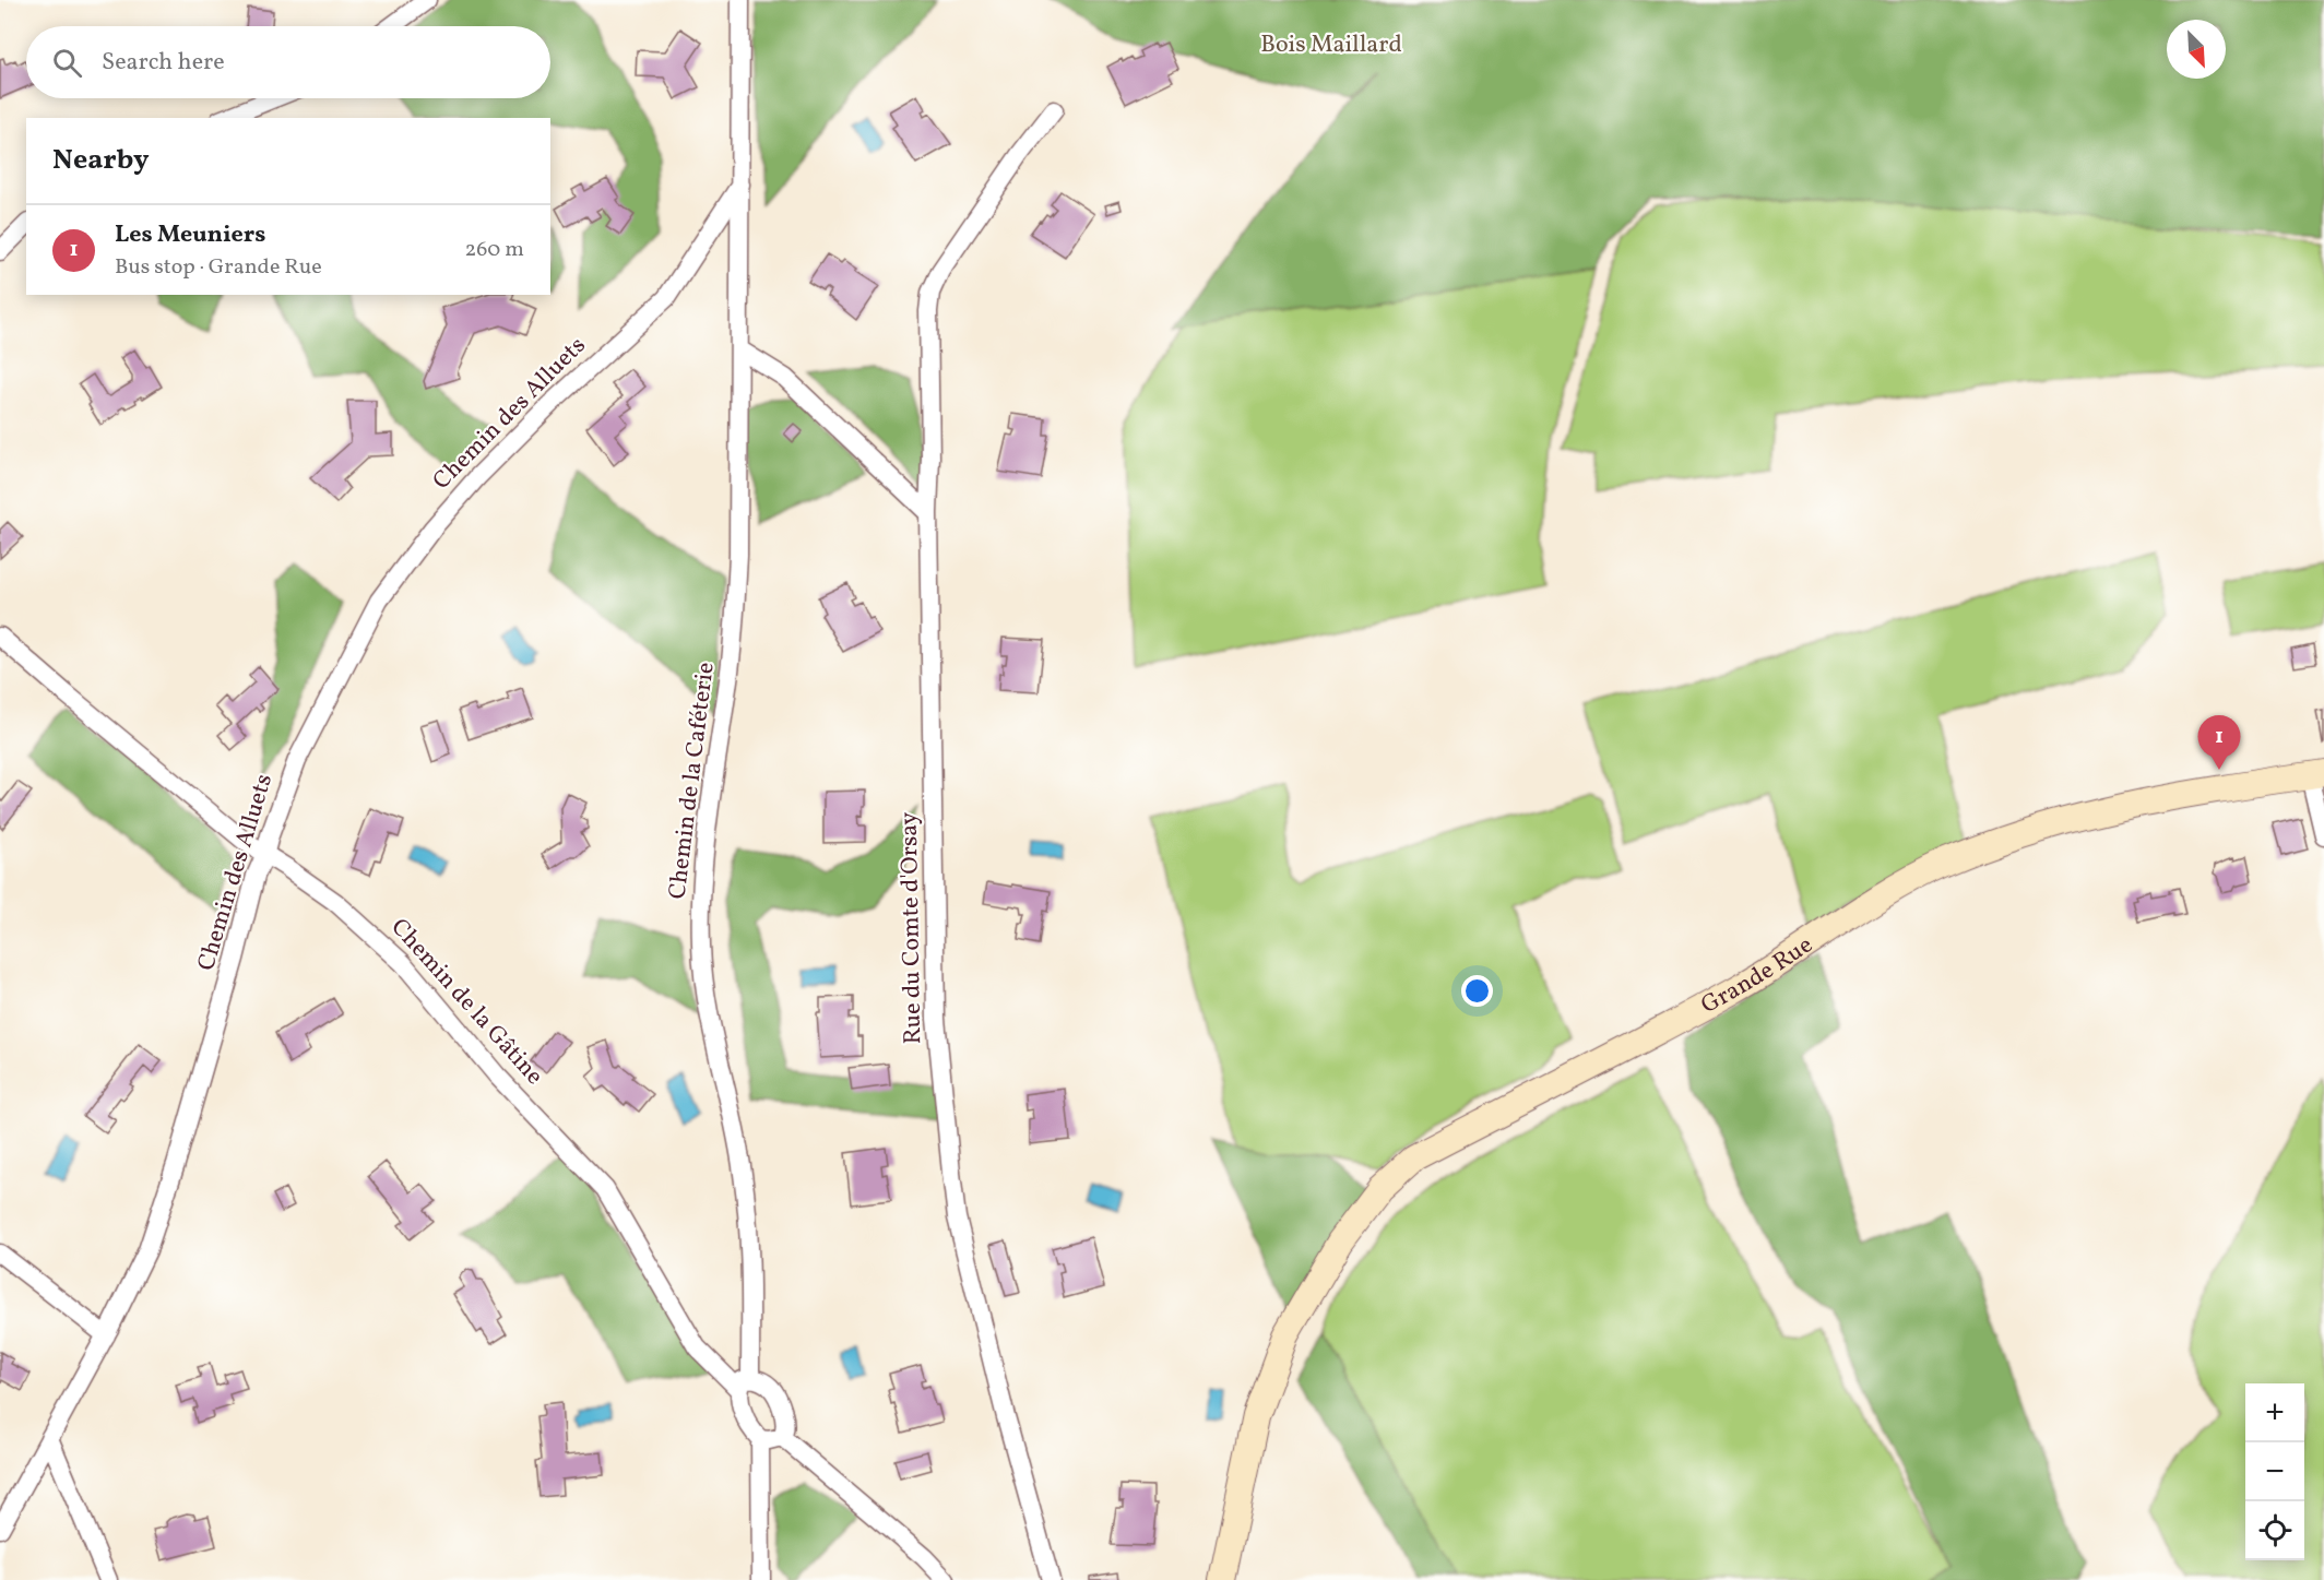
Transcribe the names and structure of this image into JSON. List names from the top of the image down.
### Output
{
  "streets": {
    "street": [
      "Chemin des Alluets",
      "Chemin de la Caféterie",
      "Rue du Comte d'Orsay",
      "Grande Rue",
      "Chemin de la Gâtine"
    ]
  },
  "crossings": [
    ["Chemin des Alluets", "Chemin de la Caféterie"],
    ["Chemin des Alluets", "Chemin de la Gâtine"],
    ["Chemin de la Caféterie", "Chemin de la Gâtine"]
  ],
  "parks": ["Bois Maillard"],
  "north": "bottom right",
  "page": {
    "search": "Search here",
    "heading": "Nearby",
    "list": [
      {
        "mark": "1",
        "name": "Les Meuniers",
        "note": "Bus stop · Grande Rue",
        "value": "260 m"
      }
    ],
    "pins": "1",
    "map_buttons": ["+", "−"]
  }
}
